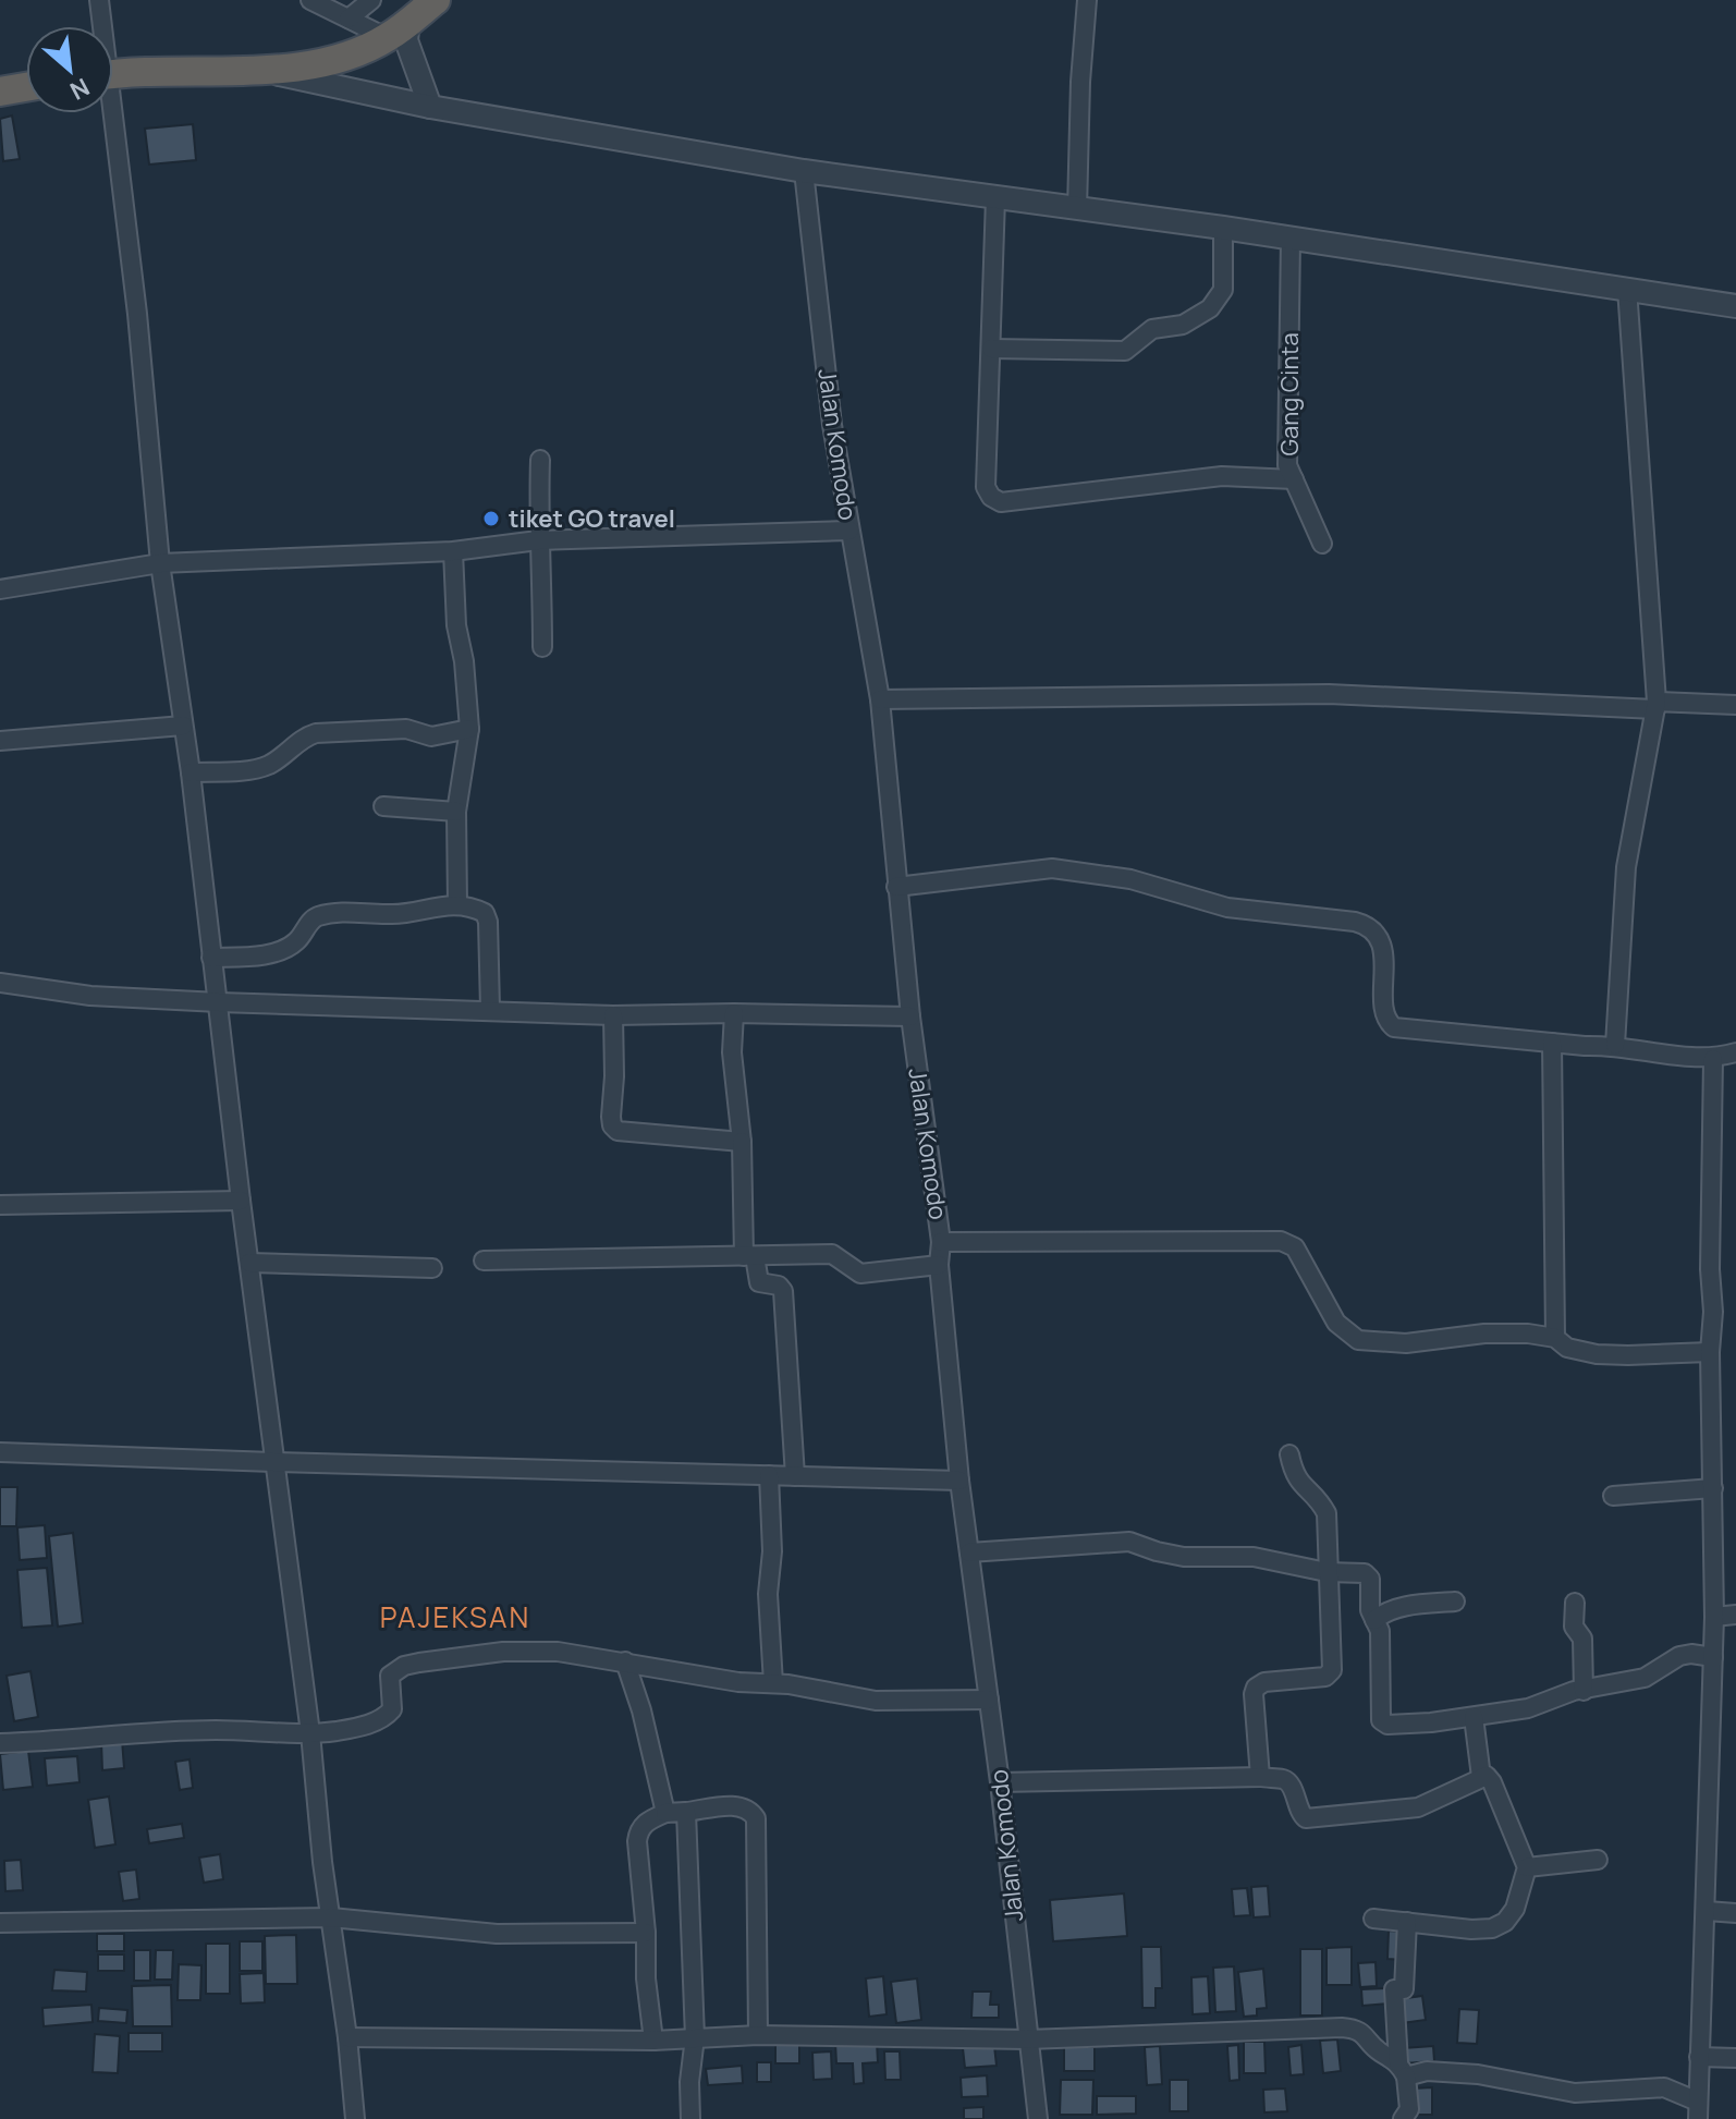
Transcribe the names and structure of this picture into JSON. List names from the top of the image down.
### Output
{
  "streets": {
    "street": ["Gang Cinta", "Jalan Komodo"]
  },
  "districts": ["PAJEKSAN"],
  "places": ["tiket GO travel"],
  "north": "bottom right"
}
